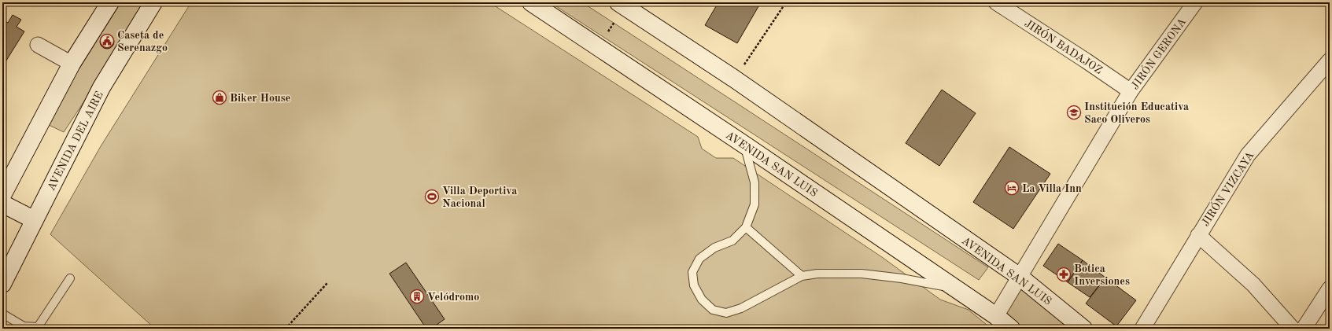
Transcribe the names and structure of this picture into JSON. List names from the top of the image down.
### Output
{
  "streets": {
    "main road": ["AVENIDA DEL AIRE", "AVENIDA SAN LUIS"],
    "street": ["JIRÓN BADAJOZ", "JIRÓN GERONA", "JIRÓN VIZCAYA"]
  },
  "crossings": [
    ["JIRÓN BADAJOZ", "JIRÓN GERONA"],
    ["JIRÓN GERONA", "AVENIDA SAN LUIS"]
  ],
  "places": {
    "public building": ["Caseta de Serenazgo"],
    "shop": ["Biker House"],
    "school or university": ["Institución Educativa Saco Oliveros"],
    "hotel": ["La Villa Inn"],
    "sports": ["Villa Deportiva Nacional"],
    "pharmacy": ["Botica Inversiones"],
    "building": ["Velódromo"]
  }
}
